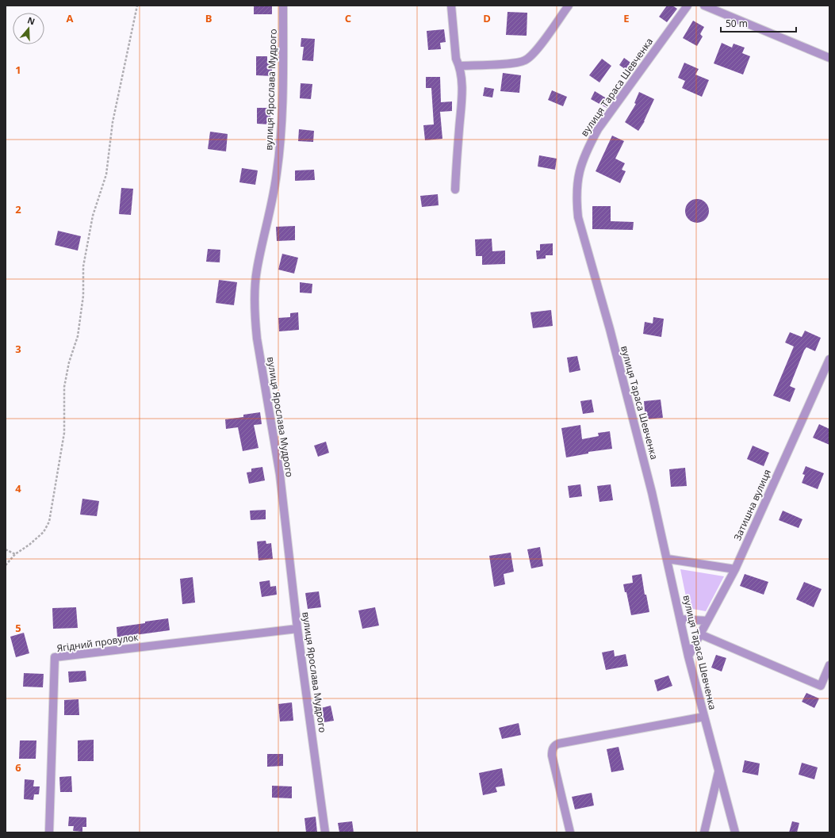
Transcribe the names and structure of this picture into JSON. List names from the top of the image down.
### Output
{
  "streets": {
    "street": [
      "вулиця Тараса Шевченка",
      "вулиця Ярослава Мудрого",
      "Затишна вулиця",
      "Ягідний провулок"
    ]
  },
  "crossings": [
    ["вулиця Тараса Шевченка", "Затишна вулиця"],
    ["вулиця Ярослава Мудрого", "Ягідний провулок"]
  ],
  "scale_bar": "50 m",
  "north": "top",
  "grid": {
    "columns": [
      "A",
      "B",
      "C",
      "D",
      "E"
    ],
    "rows": [
      "1",
      "2",
      "3",
      "4",
      "5",
      "6"
    ]
  }
}
